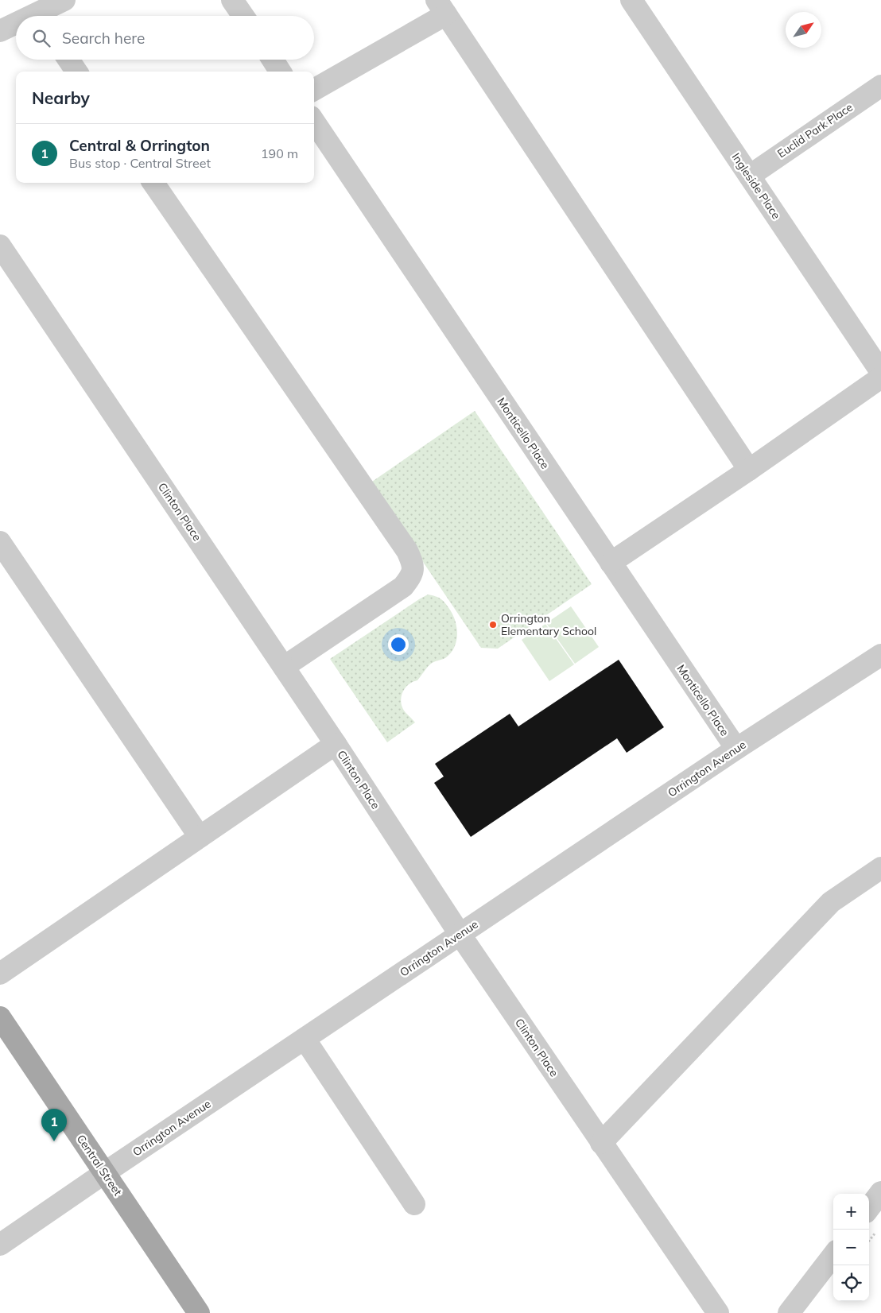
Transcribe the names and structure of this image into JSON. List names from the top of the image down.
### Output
{
  "streets": {
    "main road": ["Central Street"],
    "street": [
      "Euclid Park Place",
      "Ingleside Place",
      "Monticello Place",
      "Clinton Place",
      "Orrington Avenue"
    ]
  },
  "crossings": [
    ["Euclid Park Place", "Ingleside Place"],
    ["Monticello Place", "Orrington Avenue"],
    ["Clinton Place", "Orrington Avenue"],
    ["Orrington Avenue", "Central Street"]
  ],
  "places": ["Orrington Elementary School"],
  "north": "top right",
  "page": {
    "search": "Search here",
    "heading": "Nearby",
    "list": [
      {
        "mark": "1",
        "name": "Central & Orrington",
        "note": "Bus stop · Central Street",
        "value": "190 m"
      }
    ],
    "pins": "1",
    "map_buttons": ["+", "−"]
  }
}
